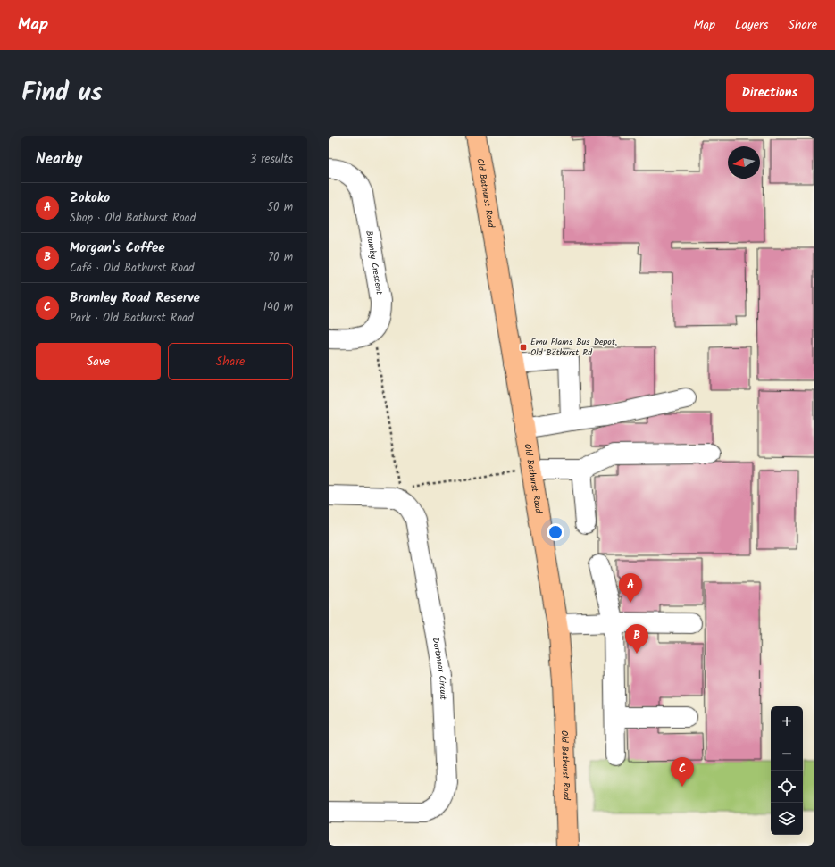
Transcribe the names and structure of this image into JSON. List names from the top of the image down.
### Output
{
  "streets": {
    "main road": ["Old Bathurst Road"],
    "street": ["Brumby Crescent", "Dartmoor Circuit"]
  },
  "places": {
    "transit": ["Emu Plains Bus Depot, Old Bathurst Rd"]
  },
  "north": "left",
  "page": {
    "header": "Map",
    "nav": ["Map", "Layers", "Share"],
    "title": "Find us",
    "buttons": [
      "Directions",
      ["Save", "Share"]
    ],
    "heading": ["Nearby", "3 results"],
    "list": [
      {
        "mark": "A",
        "name": "Zokoko",
        "note": "Shop · Old Bathurst Road",
        "value": "50 m"
      },
      {
        "mark": "B",
        "name": "Morgan's Coffee",
        "note": "Café · Old Bathurst Road",
        "value": "70 m"
      },
      {
        "mark": "C",
        "name": "Bromley Road Reserve",
        "note": "Park · Old Bathurst Road",
        "value": "140 m"
      }
    ],
    "pins": ["A", "B", "C"],
    "map_buttons": ["+", "−"]
  }
}
